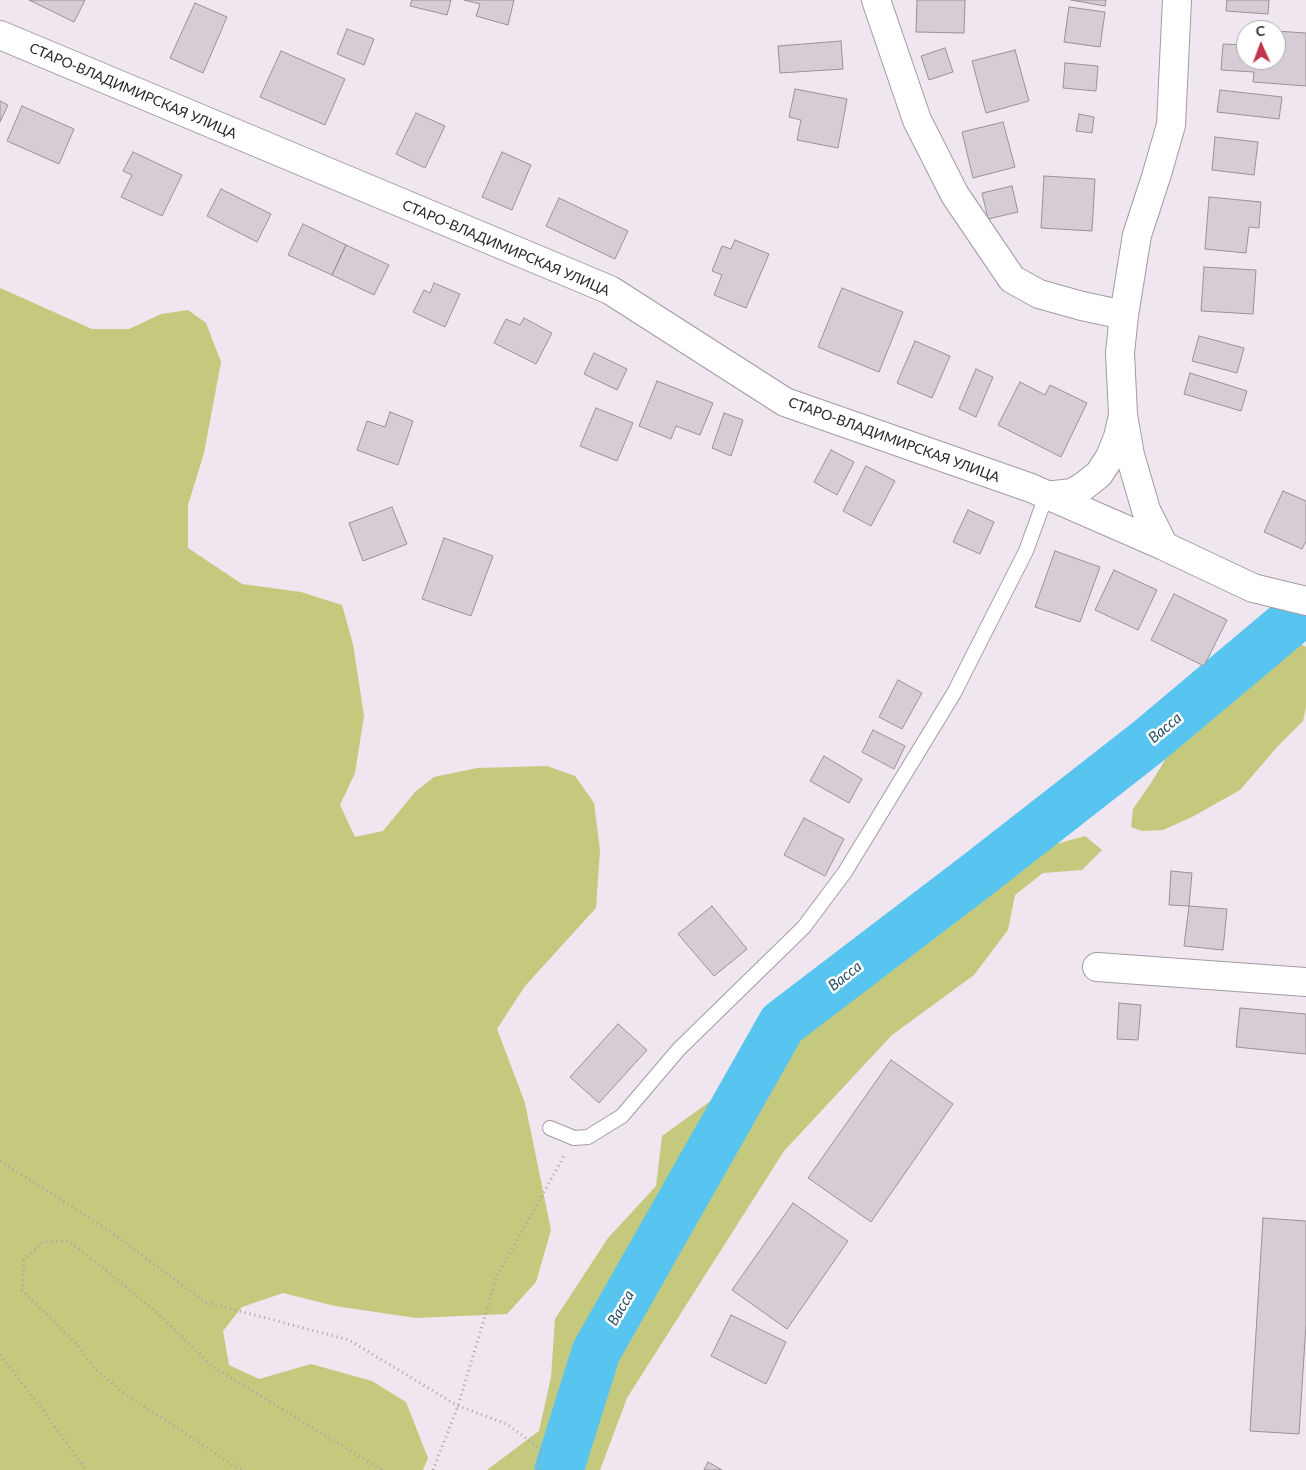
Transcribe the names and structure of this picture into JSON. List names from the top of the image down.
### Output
{
  "streets": {
    "street": ["СТАРО-ВЛАДИМИРСКАЯ УЛИЦА"]
  },
  "water": ["Васса"],
  "north": "top"
}
